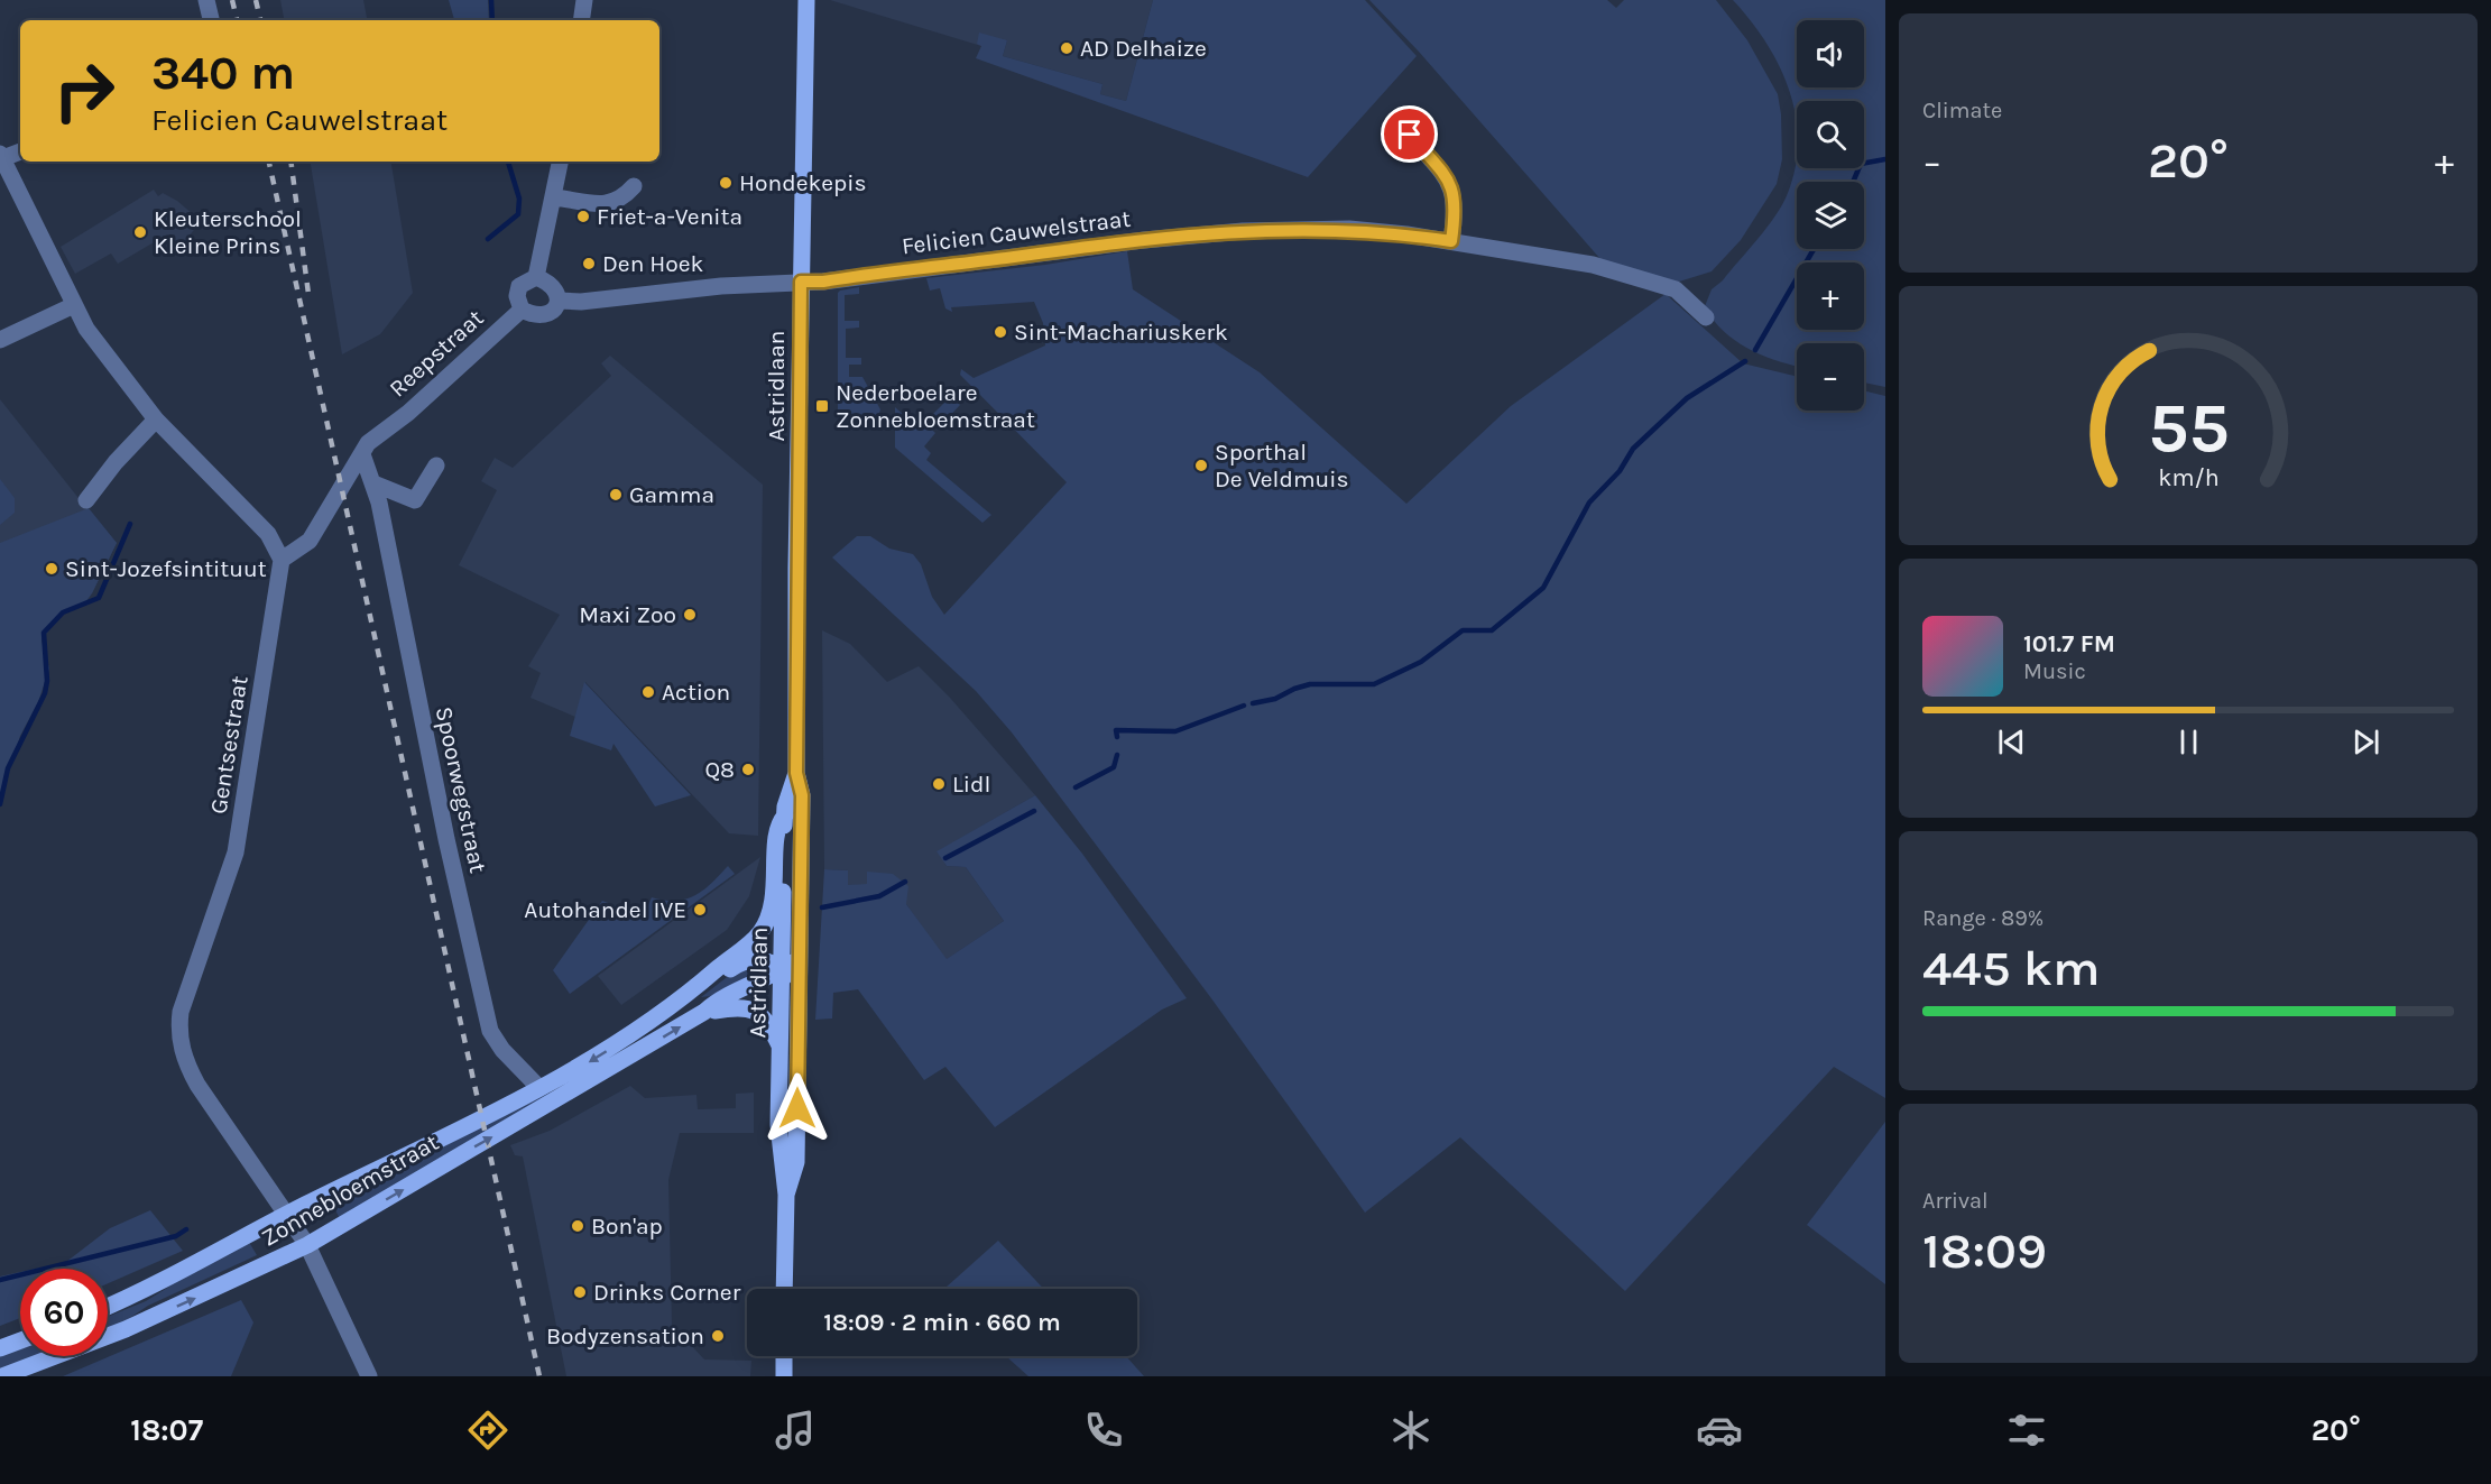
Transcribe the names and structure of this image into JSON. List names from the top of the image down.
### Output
{
  "streets": {
    "main road": ["Astridlaan", "Zonnebloemstraat"],
    "street": [
      "Felicien Cauwelstraat",
      "Reepstraat",
      "Gentsestraat",
      "Spoorwegstraat"
    ]
  },
  "crossings": [
    ["Felicien Cauwelstraat", "Reepstraat"],
    ["Felicien Cauwelstraat", "Astridlaan"],
    ["Reepstraat", "Gentsestraat"],
    ["Reepstraat", "Spoorwegstraat"],
    ["Astridlaan", "Zonnebloemstraat"],
    ["Gentsestraat", "Zonnebloemstraat"],
    ["Spoorwegstraat", "Zonnebloemstraat"]
  ],
  "places": {
    "other": [
      "AD Delhaize",
      "Hondekepis",
      "Friet-a-Venita",
      "Kleuterschool Kleine Prins",
      "Den Hoek",
      "Sint-Machariuskerk",
      "Sporthal De Veldmuis",
      "Gamma",
      "Sint-Jozefsintituut",
      "Maxi Zoo",
      "Action",
      "Q8",
      "Lidl",
      "Autohandel IVE",
      "Bon'ap",
      "Drinks Corner",
      "Bodyzensation"
    ],
    "transit": ["Nederboelare Zonnebloemstraat"]
  },
  "page": {
    "tile": [
      "Climate",
      ["Range · 89%", "445 km"],
      ["Arrival", "18:09"]
    ],
    "map_buttons": ["+", "−"],
    "turn": ["340 m", "Felicien Cauwelstraat"],
    "heat": ["−", "20°", "+"],
    "song": ["101.7 FM", "Music"],
    "limit": "60",
    "trip": "18:09 · 2 min · 660 m",
    "tabs": ["18:07", "20°"],
    "gauge": ["55", "km/h"]
  }
}
